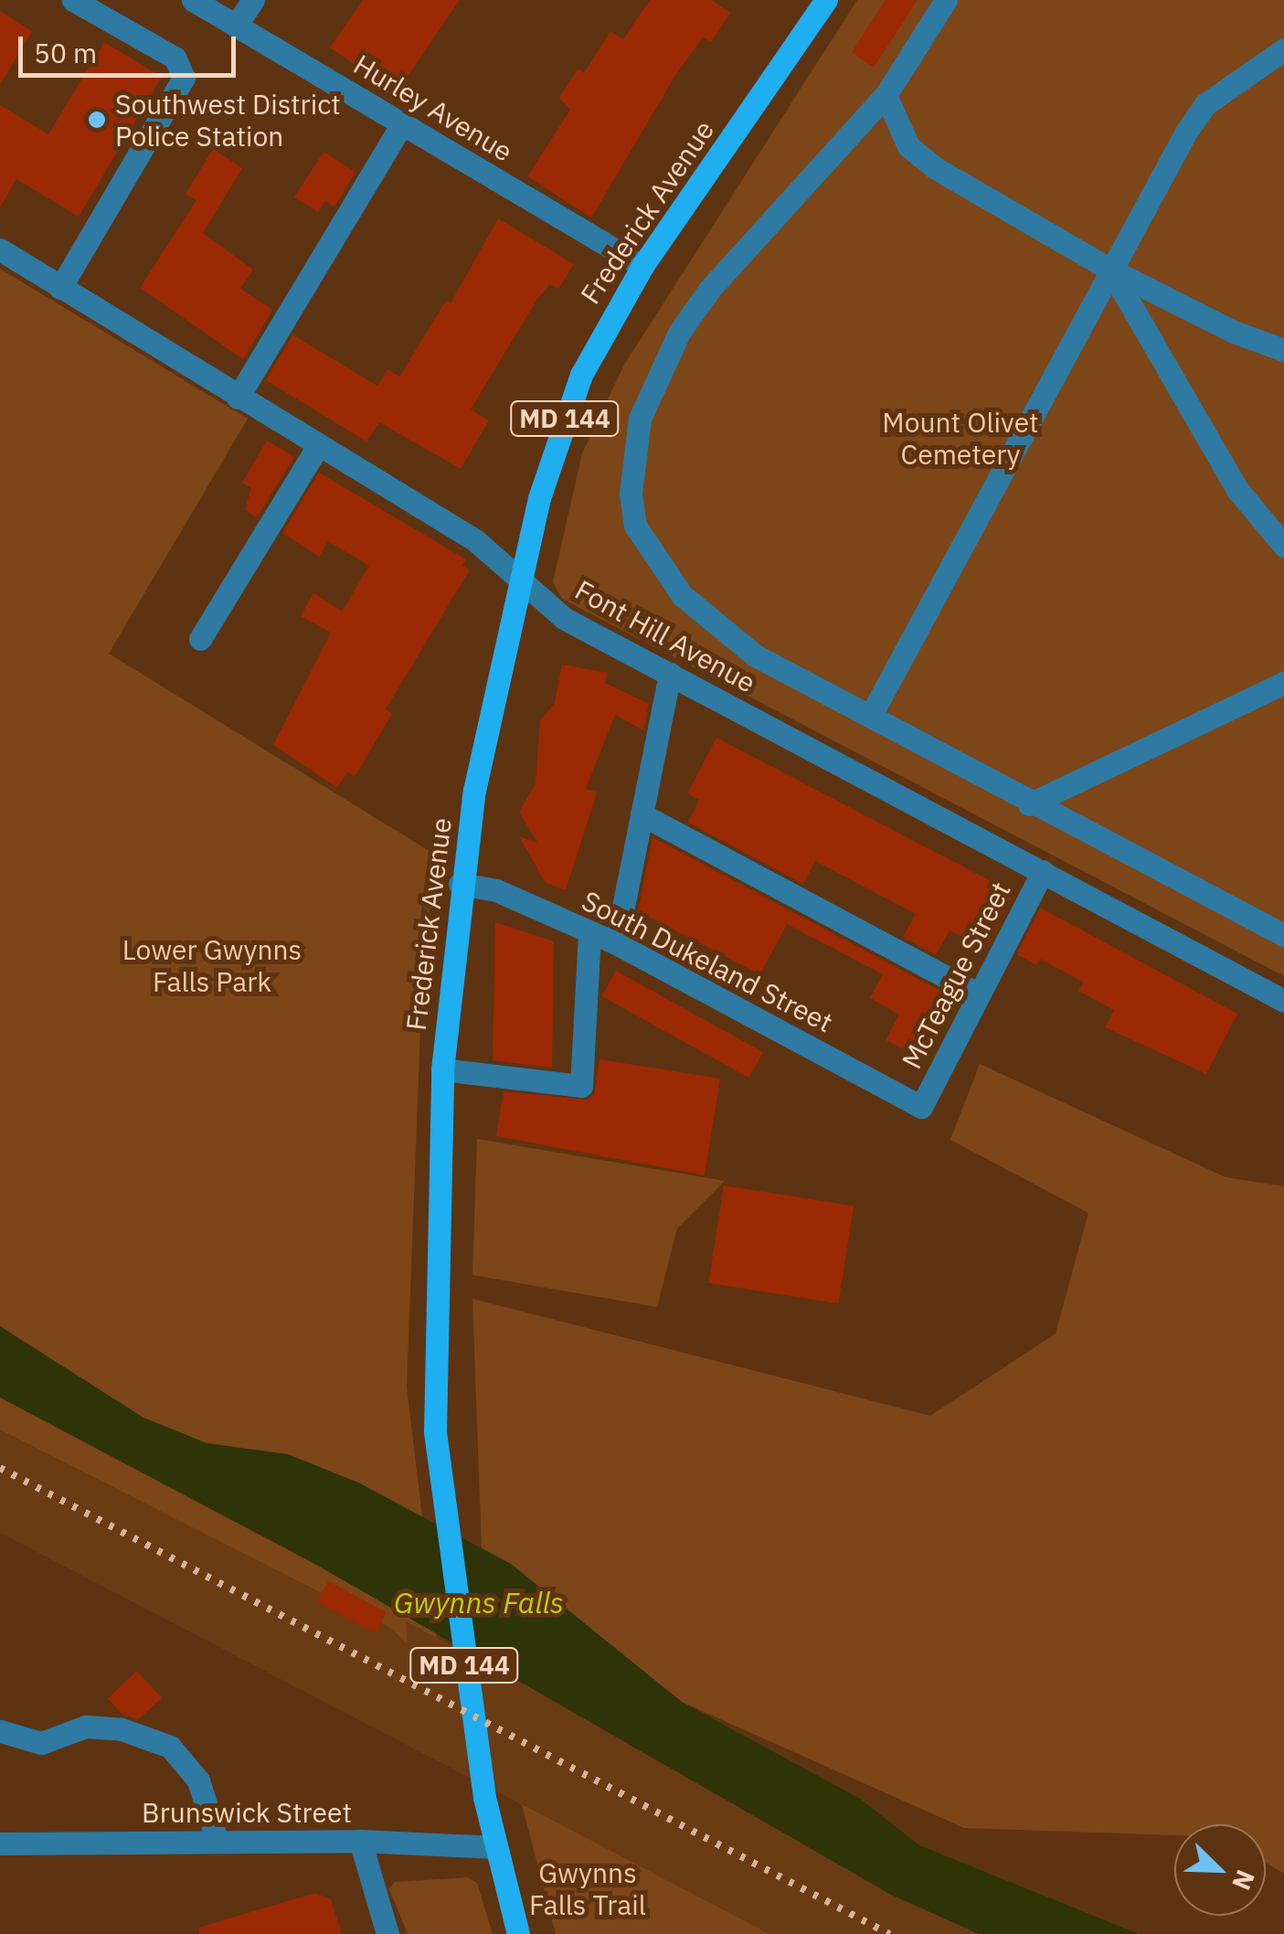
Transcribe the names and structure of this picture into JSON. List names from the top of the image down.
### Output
{
  "streets": {
    "main road": ["Frederick Avenue", "MD 144"],
    "street": [
      "Hurley Avenue",
      "Font Hill Avenue",
      "South Dukeland Street",
      "McTeague Street",
      "Brunswick Street"
    ]
  },
  "crossings": [
    ["Hurley Avenue", "Frederick Avenue"],
    ["Frederick Avenue", "Font Hill Avenue"],
    ["Frederick Avenue", "South Dukeland Street"],
    ["Frederick Avenue", "Brunswick Street"],
    ["Font Hill Avenue", "McTeague Street"],
    ["South Dukeland Street", "McTeague Street"]
  ],
  "water": ["Gwynns Falls"],
  "parks": ["Mount Olivet Cemetery", "Lower Gwynns Falls Park", "Gwynns Falls Trail"],
  "places": ["Southwest District Police Station"],
  "scale_bar": "50 m",
  "north": "bottom right"
}
